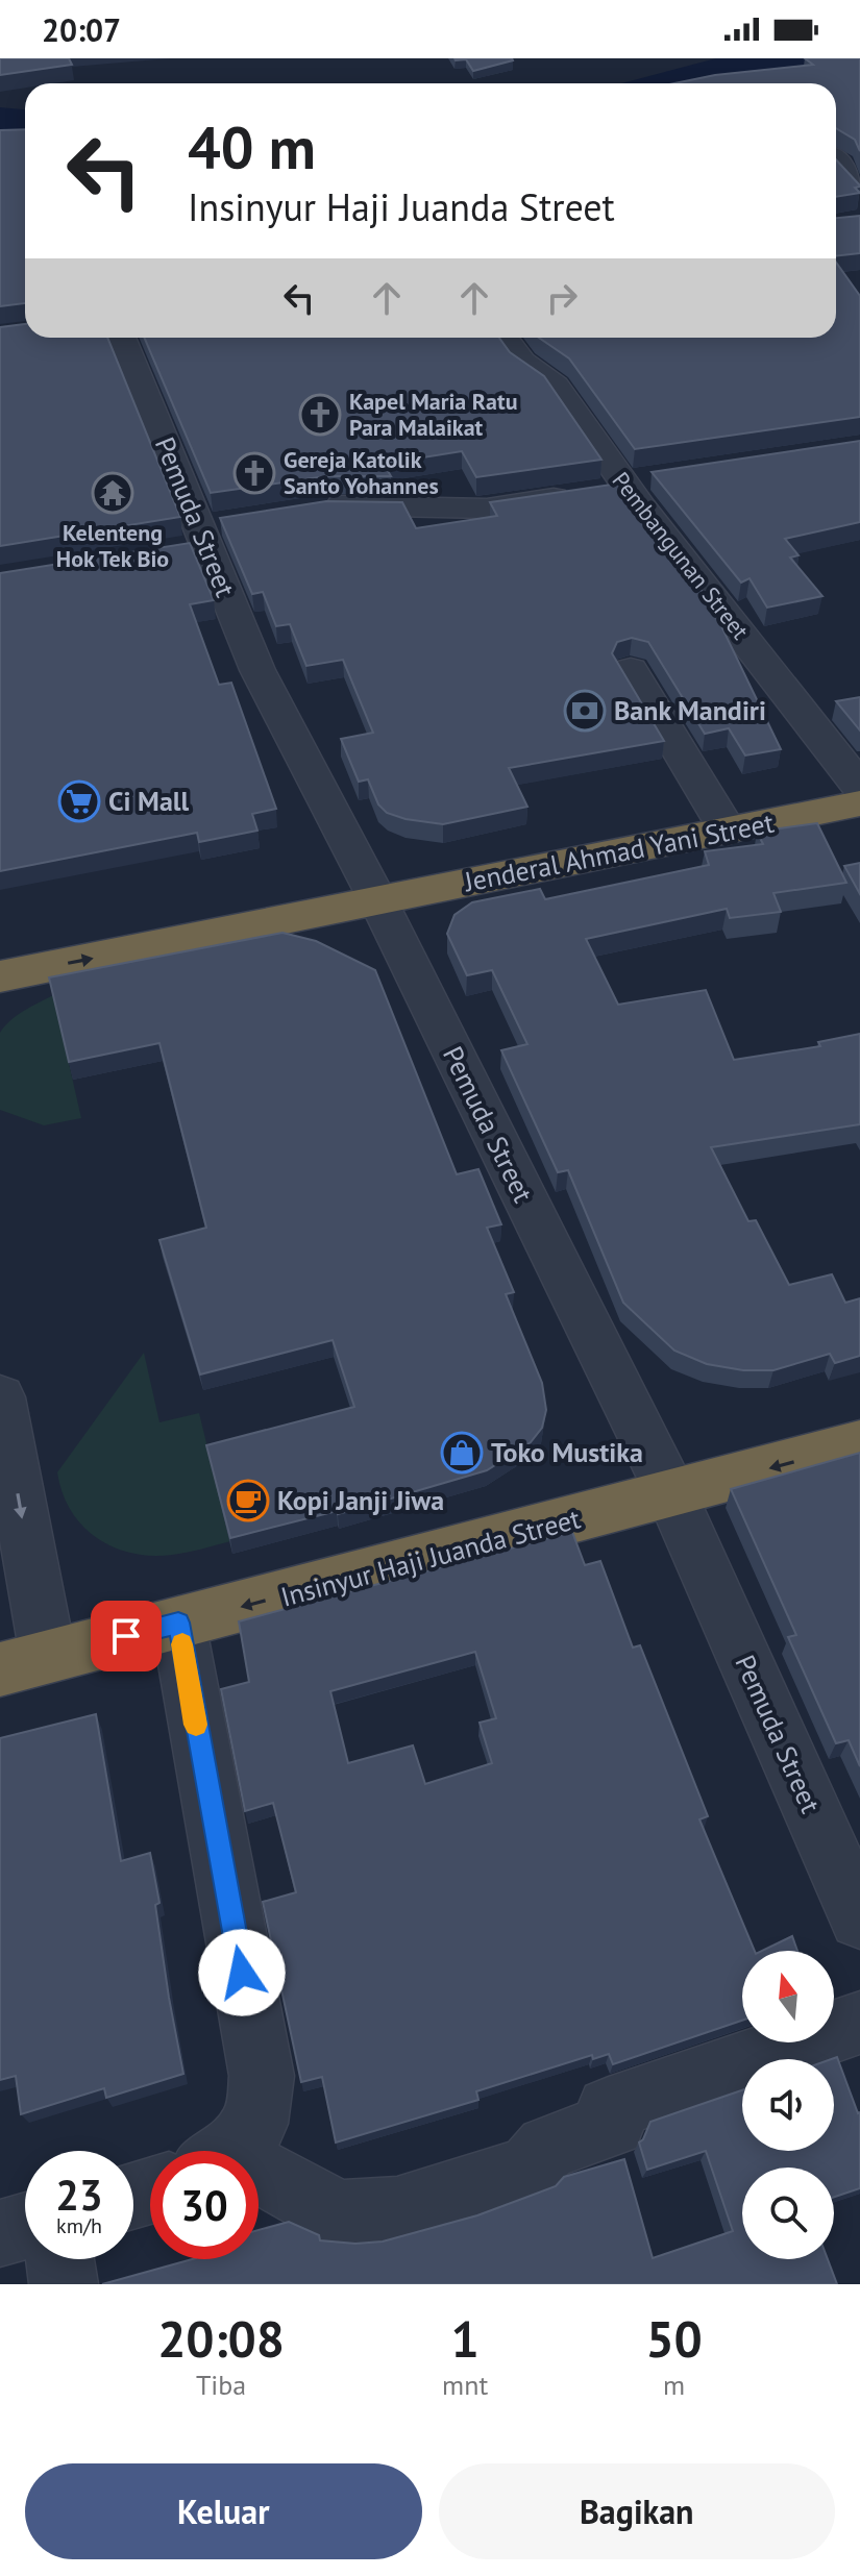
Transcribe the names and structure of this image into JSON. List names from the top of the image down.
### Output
{
  "streets": {
    "highway": ["Jenderal Ahmad Yani Street", "Insinyur Haji Juanda Street"],
    "street": ["Pemuda Street", "Pembangunan Street"]
  },
  "crossings": [
    ["Pemuda Street", "Jenderal Ahmad Yani Street"],
    ["Pemuda Street", "Insinyur Haji Juanda Street"]
  ],
  "one_way": ["Jenderal Ahmad Yani Street", "Insinyur Haji Juanda Street"],
  "places": {
    "church": ["Kapel Maria Ratu Para Malaikat", "Gereja Katolik Santo Yohannes"],
    "temple": ["Kelenteng Hok Tek Bio"],
    "bank": ["Bank Mandiri"],
    "supermarket": ["Ci Mall"],
    "shop": ["Toko Mustika"],
    "cafe": ["Kopi Janji Jiwa"]
  },
  "north": "top",
  "page": {
    "status": "20:07",
    "turn": ["40 m", "Insinyur Haji Juanda Street"],
    "speed": "23 km/h",
    "limit": "30",
    "eta": [
      "20:08",
      "Tiba",
      "1",
      "mnt",
      "50",
      "m"
    ],
    "buttons": ["Keluar", "Bagikan"]
  }
}
